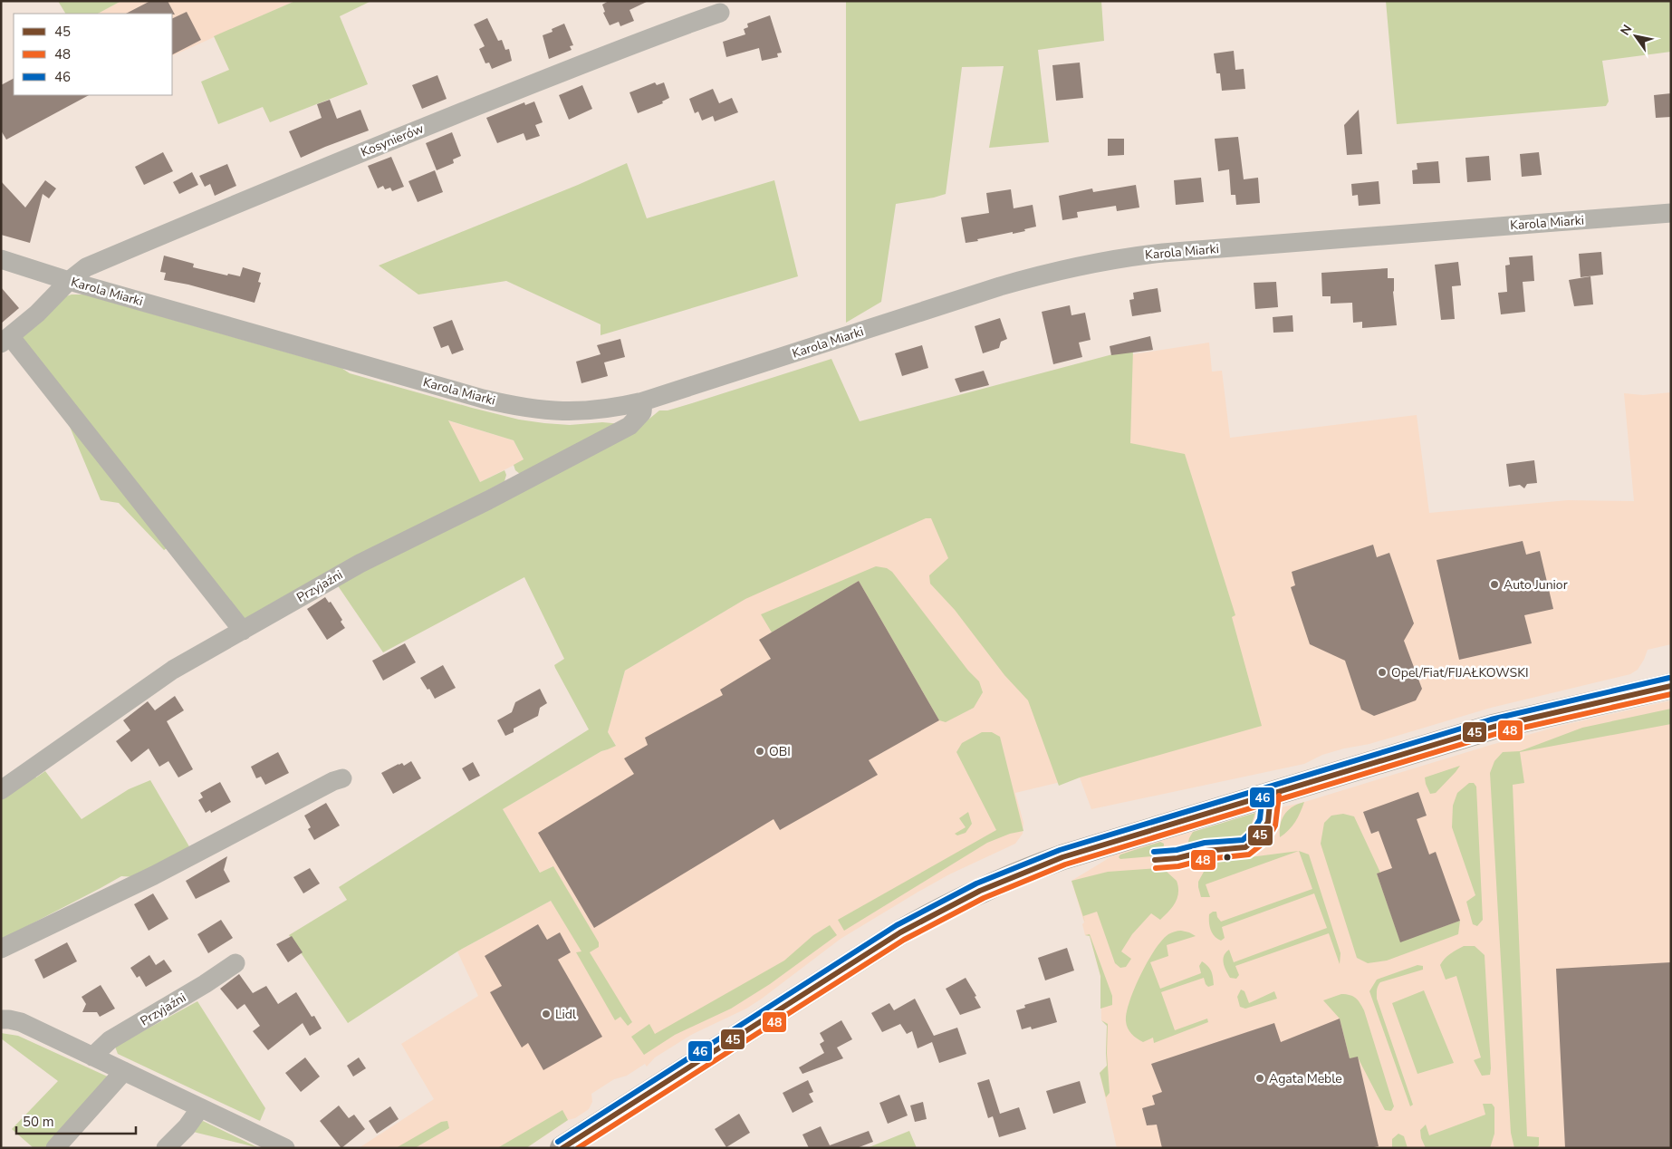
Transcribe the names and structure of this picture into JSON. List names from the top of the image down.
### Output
{
  "streets": {
    "street": ["Kosynierów", "Karola Miarki", "Przyjaźni"]
  },
  "crossings": [
    ["Kosynierów", "Karola Miarki"],
    ["Karola Miarki", "Przyjaźni"]
  ],
  "places": [
    "Auto Junior",
    "Opel/Fiat/FIJAŁKOWSKI",
    "OBI",
    "Lidl",
    "Agata Meble"
  ],
  "lines": ["transit line 46", "transit line 45", "transit line 48"],
  "legend": ["45", "48", "46"],
  "scale_bar": "50 m",
  "north": "top left"
}
